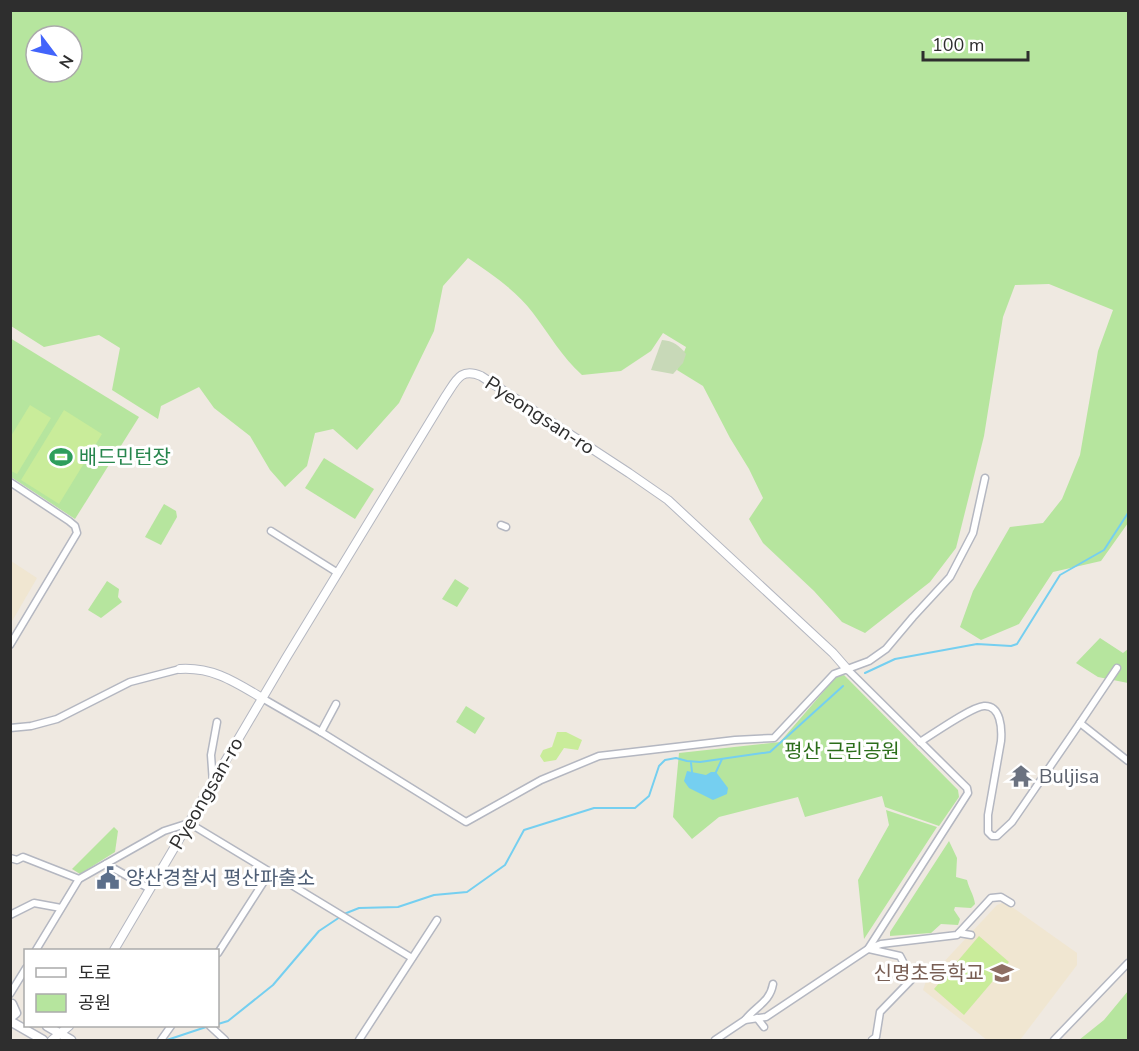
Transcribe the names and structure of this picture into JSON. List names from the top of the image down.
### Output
{
  "streets": {
    "street": ["Pyeongsan-ro"]
  },
  "parks": ["평산 근린공원"],
  "places": {
    "sports": ["배드민턴장"],
    "temple": ["Buljisa"],
    "public building": ["양산경찰서 평산파출소"],
    "school or university": ["신명초등학교"]
  },
  "legend": ["도로", "공원"],
  "scale_bar": "100 m",
  "north": "bottom right"
}
